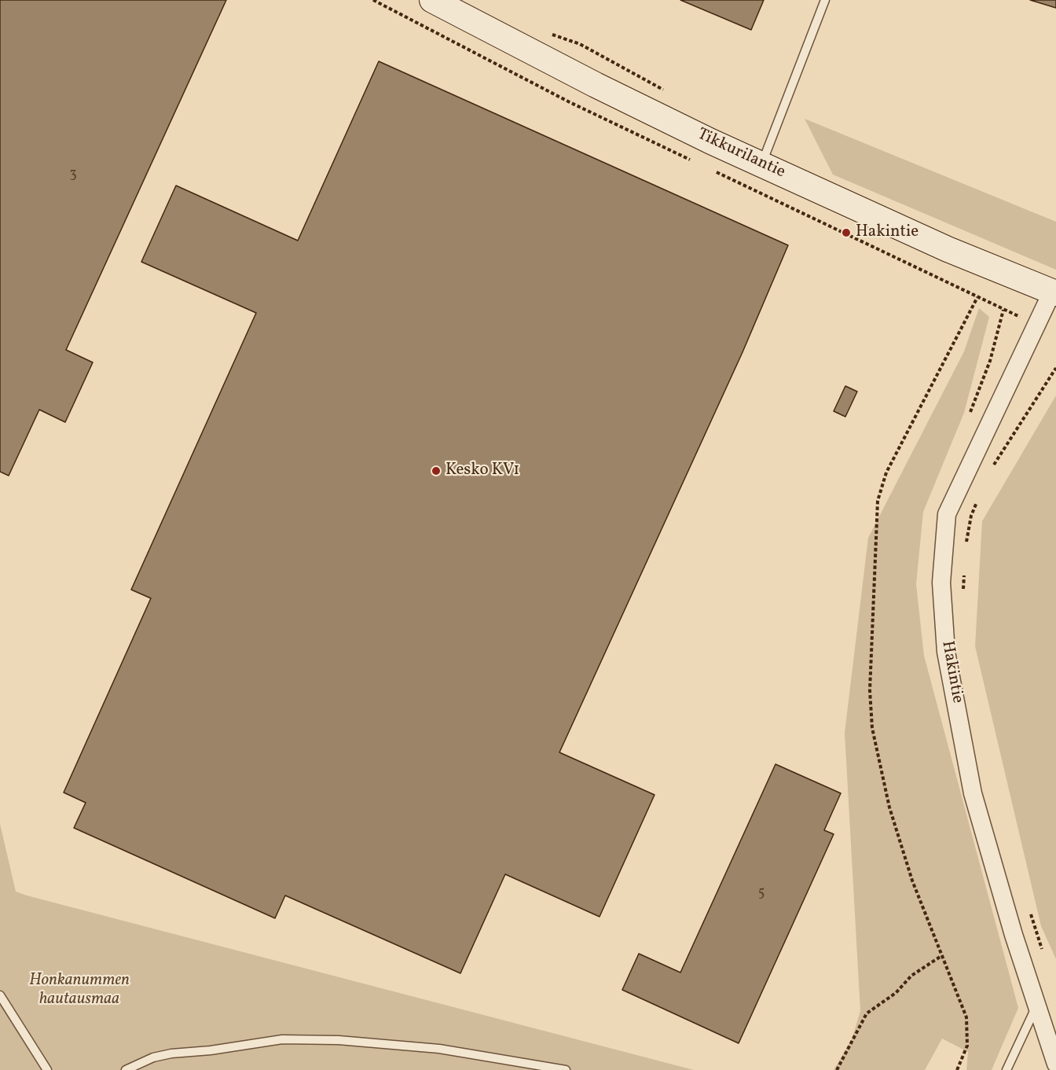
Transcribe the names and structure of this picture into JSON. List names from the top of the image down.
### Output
{
  "streets": {
    "main road": ["Tikkurilantie"],
    "street": ["Hakintie"]
  },
  "crossings": [
    ["Tikkurilantie", "Hakintie"]
  ],
  "parks": ["Honkanummen hautausmaa"],
  "places": ["Hakintie", "Kesko KV1"],
  "house_numbers": ["3", "5"]
}
